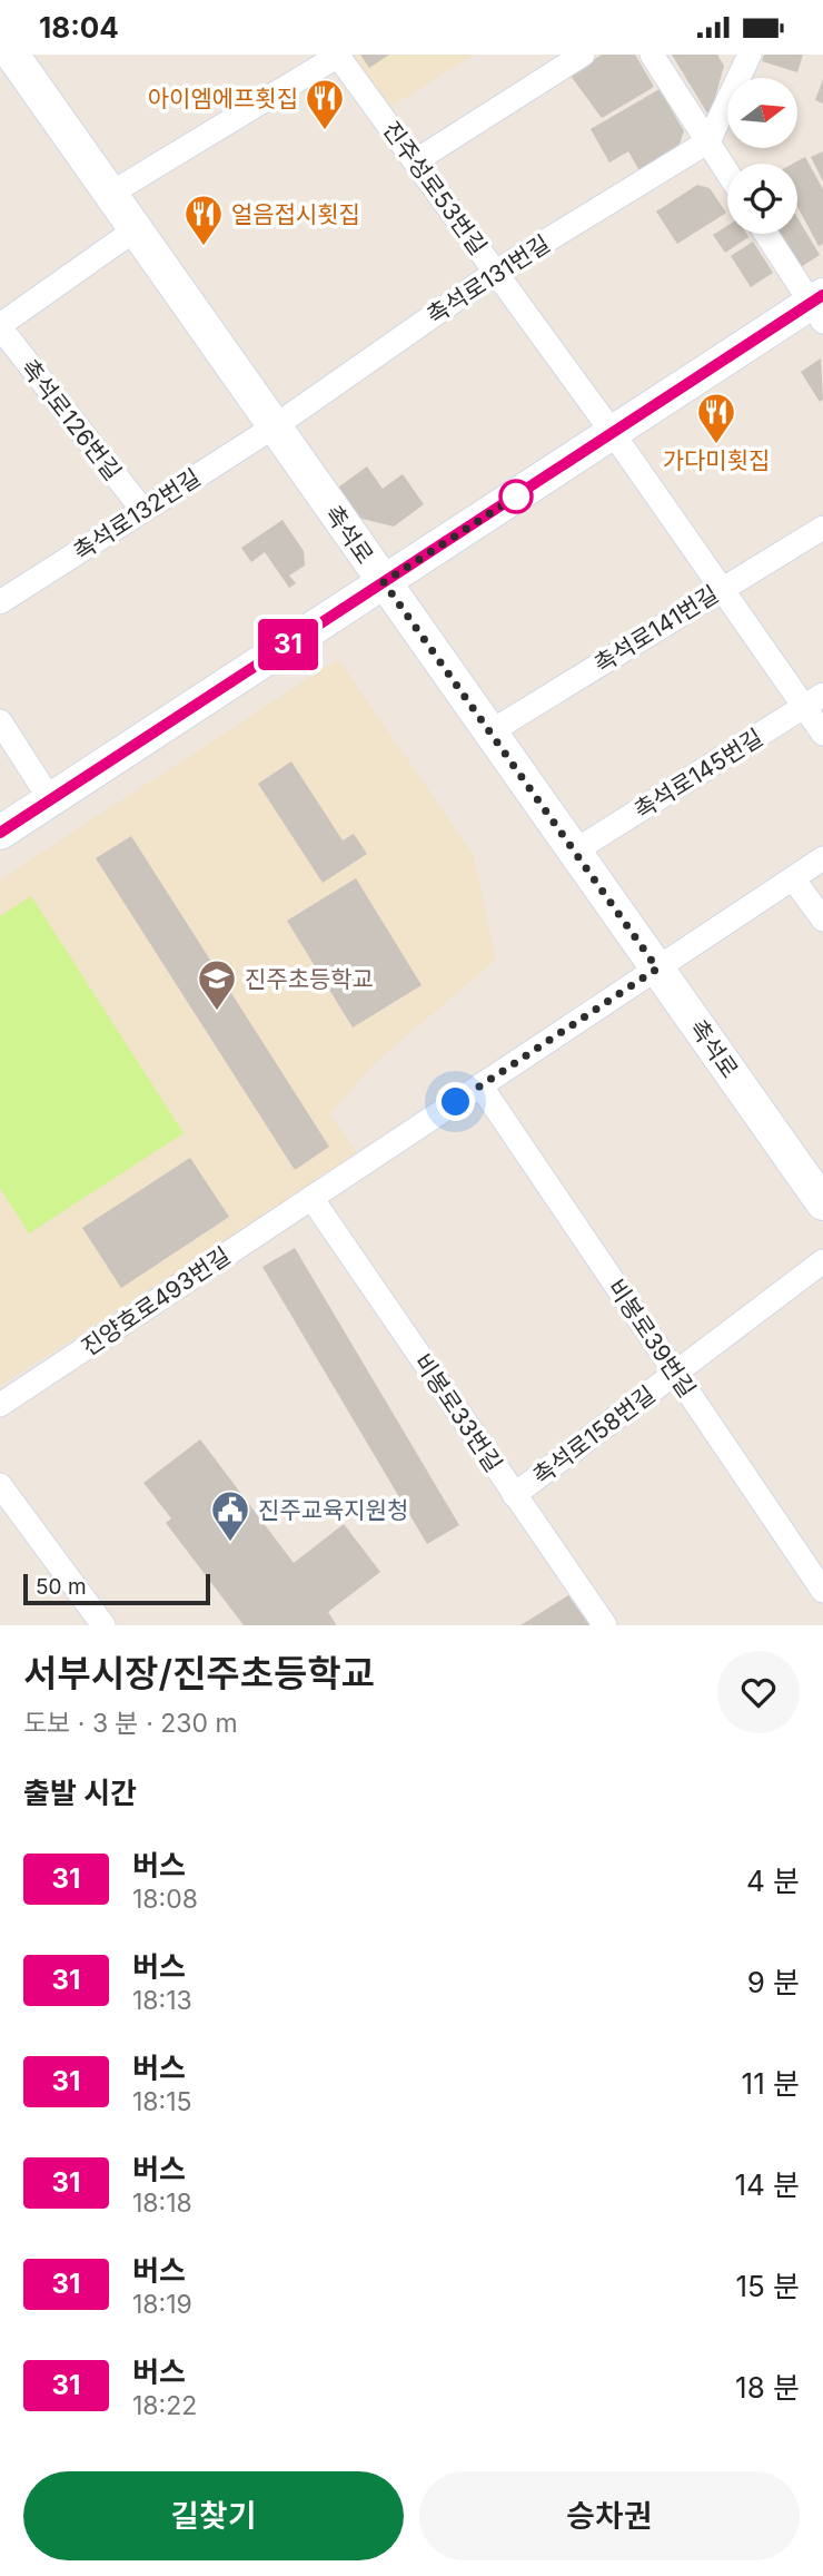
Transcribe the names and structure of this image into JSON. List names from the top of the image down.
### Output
{
  "streets": {
    "street": [
      "진주성로53번길",
      "촉석로131번길",
      "촉석로126번길",
      "촉석로132번길",
      "촉석로",
      "촉석로141번길",
      "촉석로145번길",
      "진양호로493번길",
      "비봉로39번길",
      "비봉로33번길",
      "촉석로158번길"
    ]
  },
  "crossings": [
    ["진주성로53번길", "촉석로131번길"],
    ["진주성로53번길", "촉석로141번길"],
    ["진주성로53번길", "촉석로145번길"],
    ["촉석로131번길", "촉석로132번길"],
    ["촉석로131번길", "촉석로"],
    ["촉석로126번길", "촉석로132번길"],
    ["촉석로126번길", "촉석로"],
    ["촉석로132번길", "촉석로"],
    ["촉석로", "촉석로141번길"],
    ["촉석로", "촉석로145번길"],
    ["촉석로", "진양호로493번길"],
    ["진양호로493번길", "비봉로39번길"],
    ["진양호로493번길", "비봉로33번길"],
    ["비봉로39번길", "촉석로158번길"],
    ["비봉로33번길", "촉석로158번길"]
  ],
  "places": {
    "restaurant": ["아이엠에프횟집", "얼음접시횟집", "가다미횟집"],
    "school or university": ["진주초등학교"],
    "public building": ["진주교육지원청"]
  },
  "lines": ["bus line 31"],
  "scale_bar": "50 m",
  "north": "right",
  "page": {
    "status": "18:04",
    "on_map": "31",
    "scale": "50 m",
    "heading": [
      ["서부시장/진주초등학교", "도보 · 3 분 · 230 m"],
      "출발 시간"
    ],
    "list": [
      {
        "mark": "31",
        "name": "버스",
        "note": "18:08",
        "value": "4 분"
      },
      {
        "mark": "31",
        "name": "버스",
        "note": "18:13",
        "value": "9 분"
      },
      {
        "mark": "31",
        "name": "버스",
        "note": "18:15",
        "value": "11 분"
      },
      {
        "mark": "31",
        "name": "버스",
        "note": "18:18",
        "value": "14 분"
      },
      {
        "mark": "31",
        "name": "버스",
        "note": "18:19",
        "value": "15 분"
      },
      {
        "mark": "31",
        "name": "버스",
        "note": "18:22",
        "value": "18 분"
      }
    ],
    "buttons": ["길찾기", "승차권"]
  }
}
